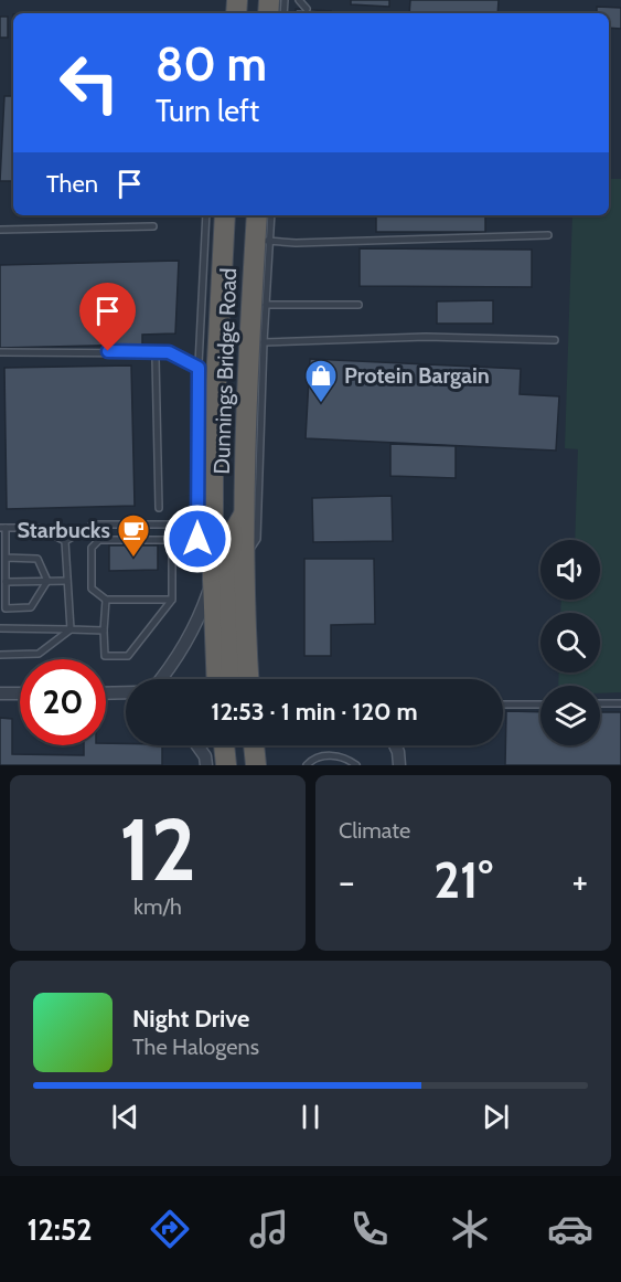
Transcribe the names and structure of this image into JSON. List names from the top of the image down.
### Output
{
  "streets": {
    "highway": ["Dunnings Bridge Road"]
  },
  "places": {
    "shop": ["Protein Bargain"],
    "cafe": ["Starbucks"]
  },
  "page": {
    "turn": ["80 m", "Turn left"],
    "then": "Then",
    "limit": "20",
    "trip": "12:53 · 1 min · 120 m",
    "tile": [
      ["12", "km/h"],
      "Climate"
    ],
    "heat": ["−", "21°", "+"],
    "song": ["Night Drive", "The Halogens"],
    "tabs": "12:52"
  }
}
